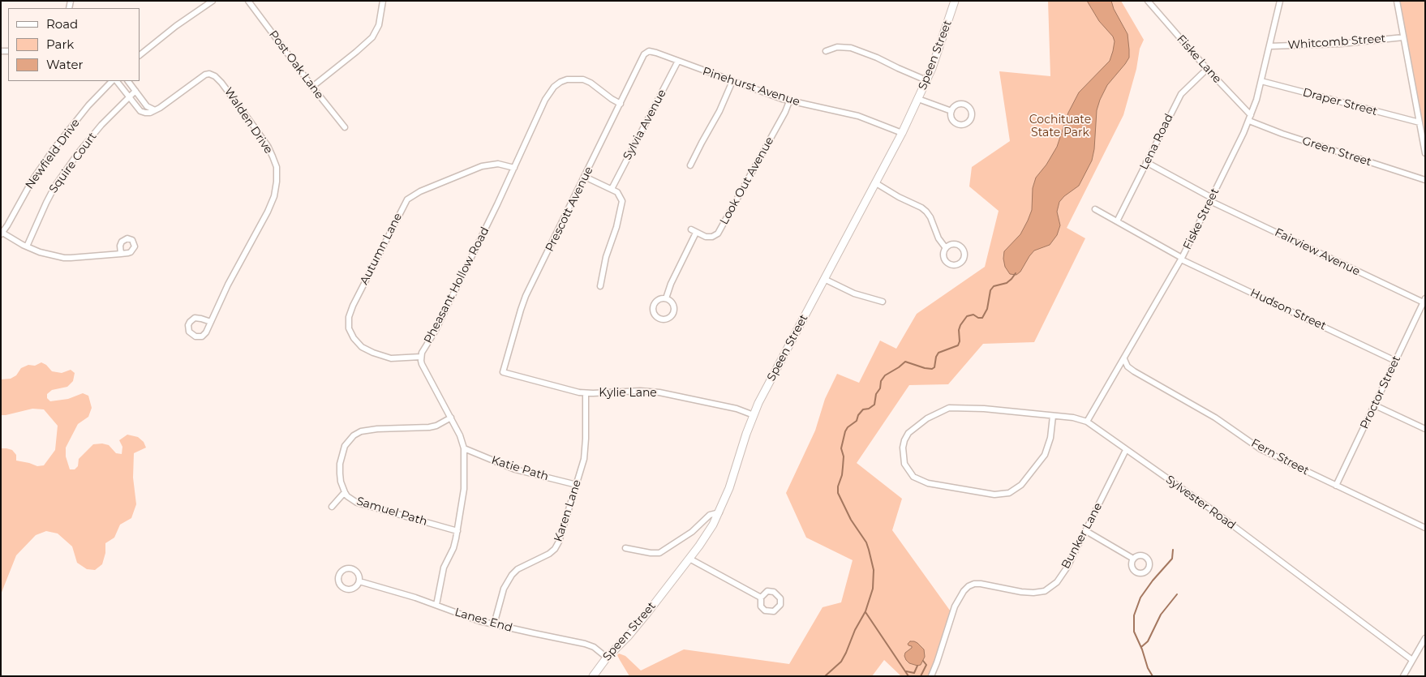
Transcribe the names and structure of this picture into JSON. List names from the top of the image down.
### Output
{
  "streets": {
    "street": [
      "Whitcomb Street",
      "Speen Street",
      "Fiske Lane",
      "Post Oak Lane",
      "Pinehurst Avenue",
      "Draper Street",
      "Walden Drive",
      "Sylvia Avenue",
      "Lena Road",
      "Green Street",
      "Newfield Drive",
      "Squire Court",
      "Look Out Avenue",
      "Prescott Avenue",
      "Fiske Street",
      "Autumn Lane",
      "Fairview Avenue",
      "Pheasant Hollow Road",
      "Hudson Street",
      "Proctor Street",
      "Kylie Lane",
      "Fern Street",
      "Katie Path",
      "Sylvester Road",
      "Karen Lane",
      "Samuel Path",
      "Bunker Lane",
      "Lanes End"
    ]
  },
  "crossings": [
    ["Whitcomb Street", "Fiske Street"],
    ["Speen Street", "Pinehurst Avenue"],
    ["Speen Street", "Kylie Lane"],
    ["Speen Street", "Lanes End"],
    ["Fiske Lane", "Lena Road"],
    ["Fiske Lane", "Green Street"],
    ["Fiske Lane", "Fiske Street"],
    ["Pinehurst Avenue", "Sylvia Avenue"],
    ["Pinehurst Avenue", "Look Out Avenue"],
    ["Pinehurst Avenue", "Prescott Avenue"],
    ["Draper Street", "Fiske Street"],
    ["Lena Road", "Fairview Avenue"],
    ["Lena Road", "Hudson Street"],
    ["Green Street", "Fiske Street"],
    ["Prescott Avenue", "Pheasant Hollow Road"],
    ["Prescott Avenue", "Kylie Lane"],
    ["Fiske Street", "Fairview Avenue"],
    ["Fiske Street", "Hudson Street"],
    ["Fiske Street", "Fern Street"],
    ["Fiske Street", "Sylvester Road"],
    ["Autumn Lane", "Pheasant Hollow Road"],
    ["Fairview Avenue", "Proctor Street"],
    ["Pheasant Hollow Road", "Katie Path"],
    ["Pheasant Hollow Road", "Samuel Path"],
    ["Pheasant Hollow Road", "Lanes End"],
    ["Hudson Street", "Proctor Street"],
    ["Proctor Street", "Fern Street"],
    ["Kylie Lane", "Karen Lane"],
    ["Katie Path", "Karen Lane"],
    ["Sylvester Road", "Bunker Lane"],
    ["Karen Lane", "Lanes End"]
  ],
  "parks": ["Cochituate State Park"],
  "legend": ["Road", "Park", "Water"]
}
